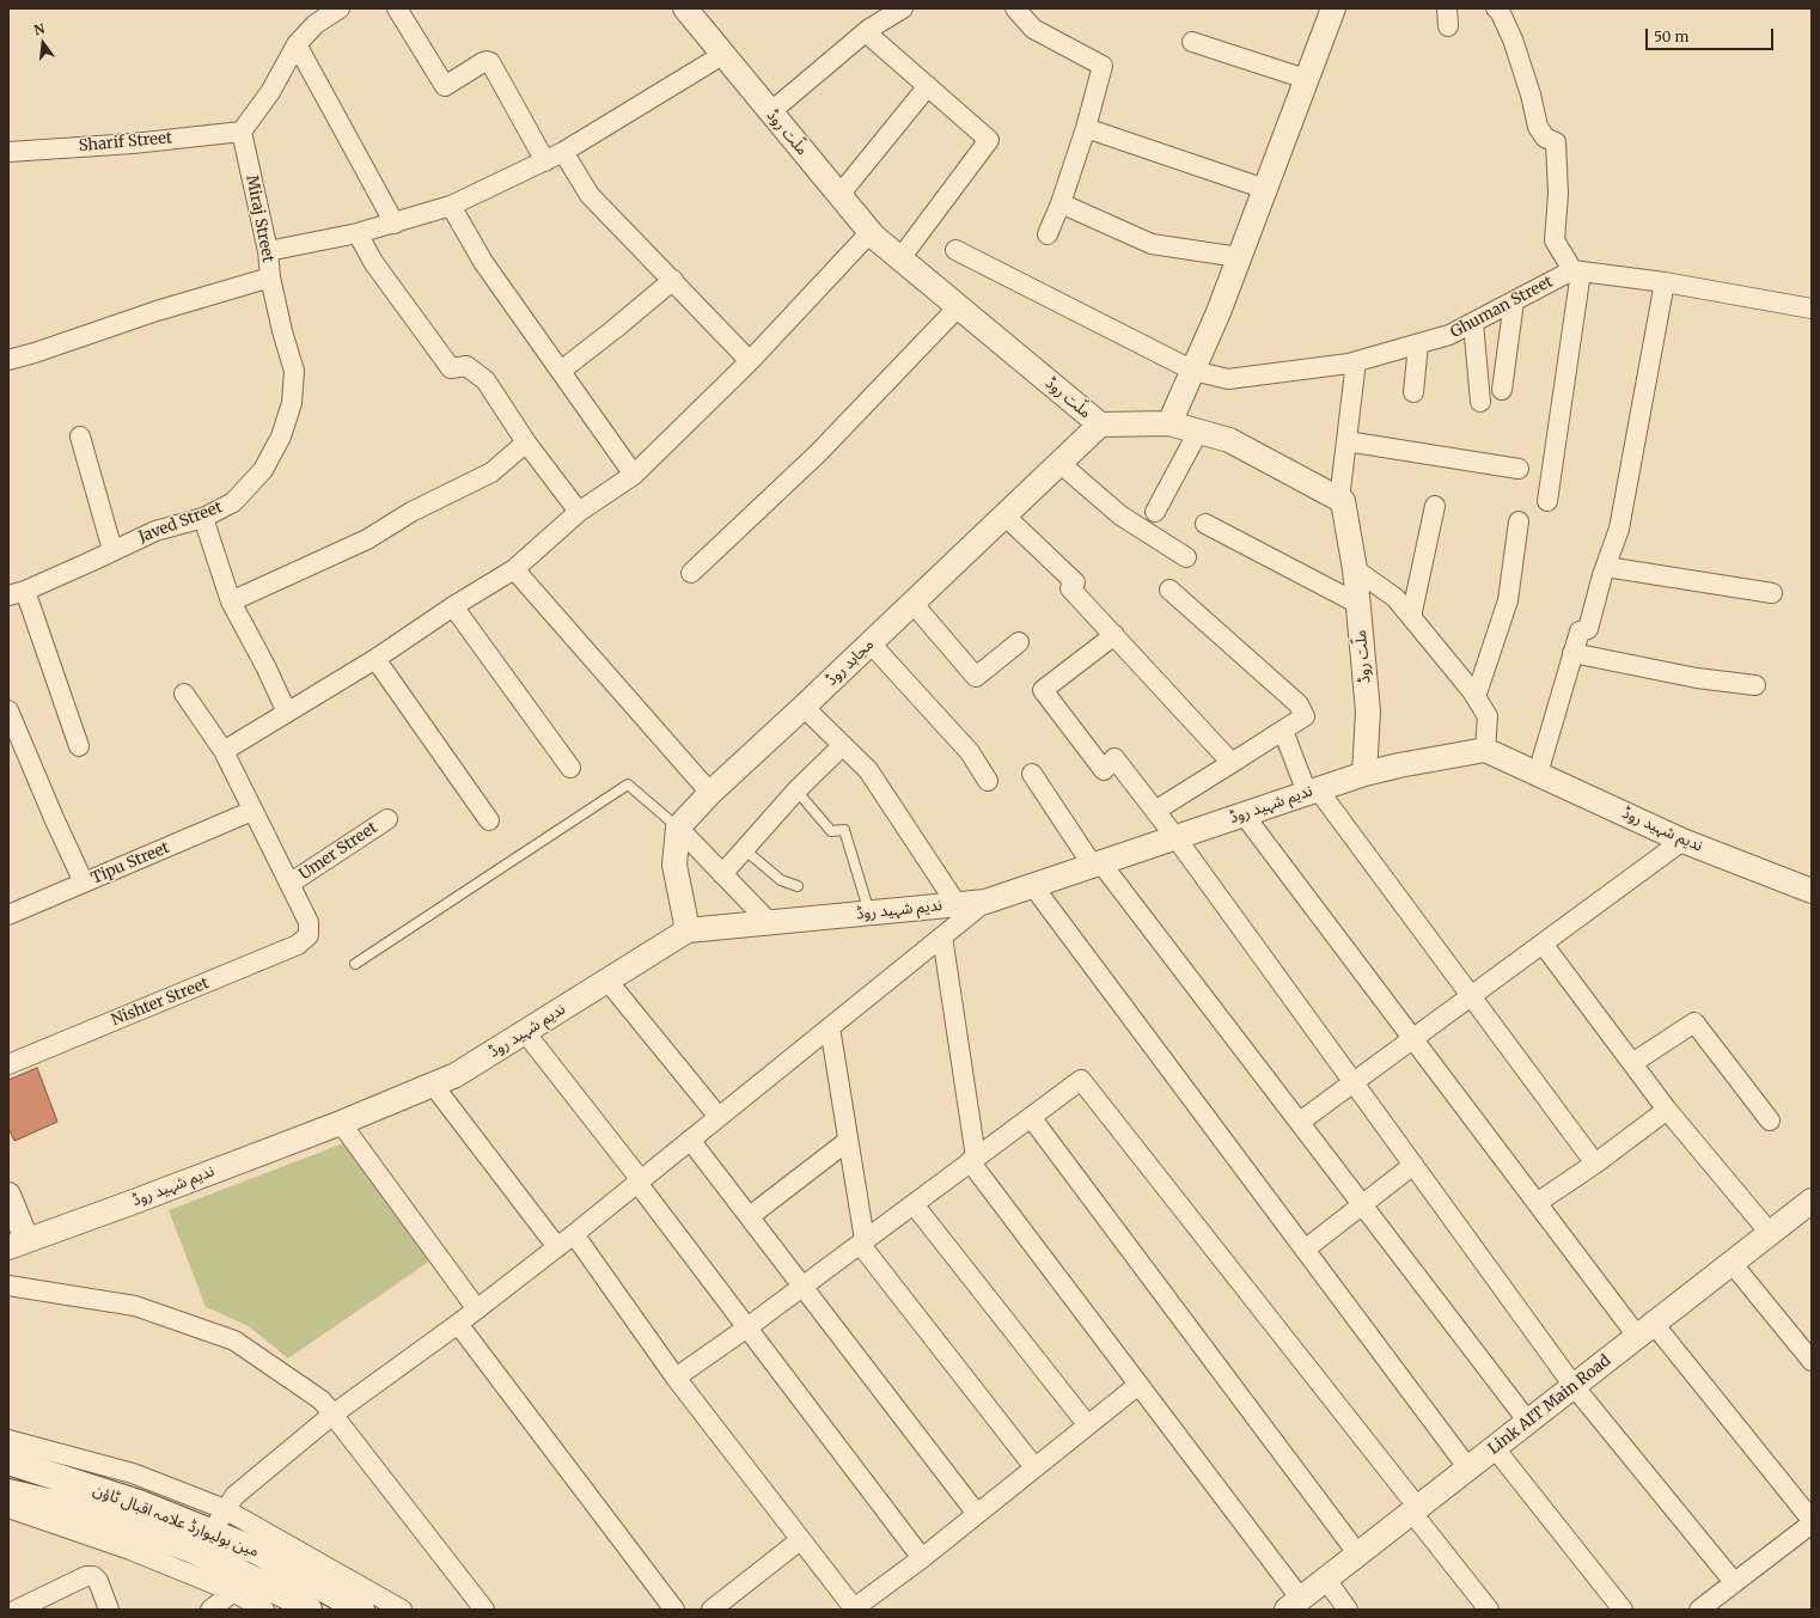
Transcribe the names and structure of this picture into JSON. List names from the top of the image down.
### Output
{
  "streets": {
    "main road": ["مین بولیوارڈ علامہ اقبال ٹاؤن"],
    "street": [
      "ملّت روڈ",
      "Sharif Street",
      "Miraj Street",
      "Ghuman Street",
      "Javed Street",
      "مجاہد روڈ",
      "ندیم شہید روڈ",
      "Umer Street",
      "Tipu Street",
      "Nishter Street",
      "Link AIT Main Road"
    ]
  },
  "crossings": [
    ["ملّت روڈ", "مجاہد روڈ"],
    ["ملّت روڈ", "ندیم شہید روڈ"],
    ["Sharif Street", "Miraj Street"],
    ["Miraj Street", "Javed Street"],
    ["Umer Street", "Nishter Street"]
  ],
  "scale_bar": "50 m",
  "north": "top"
}
